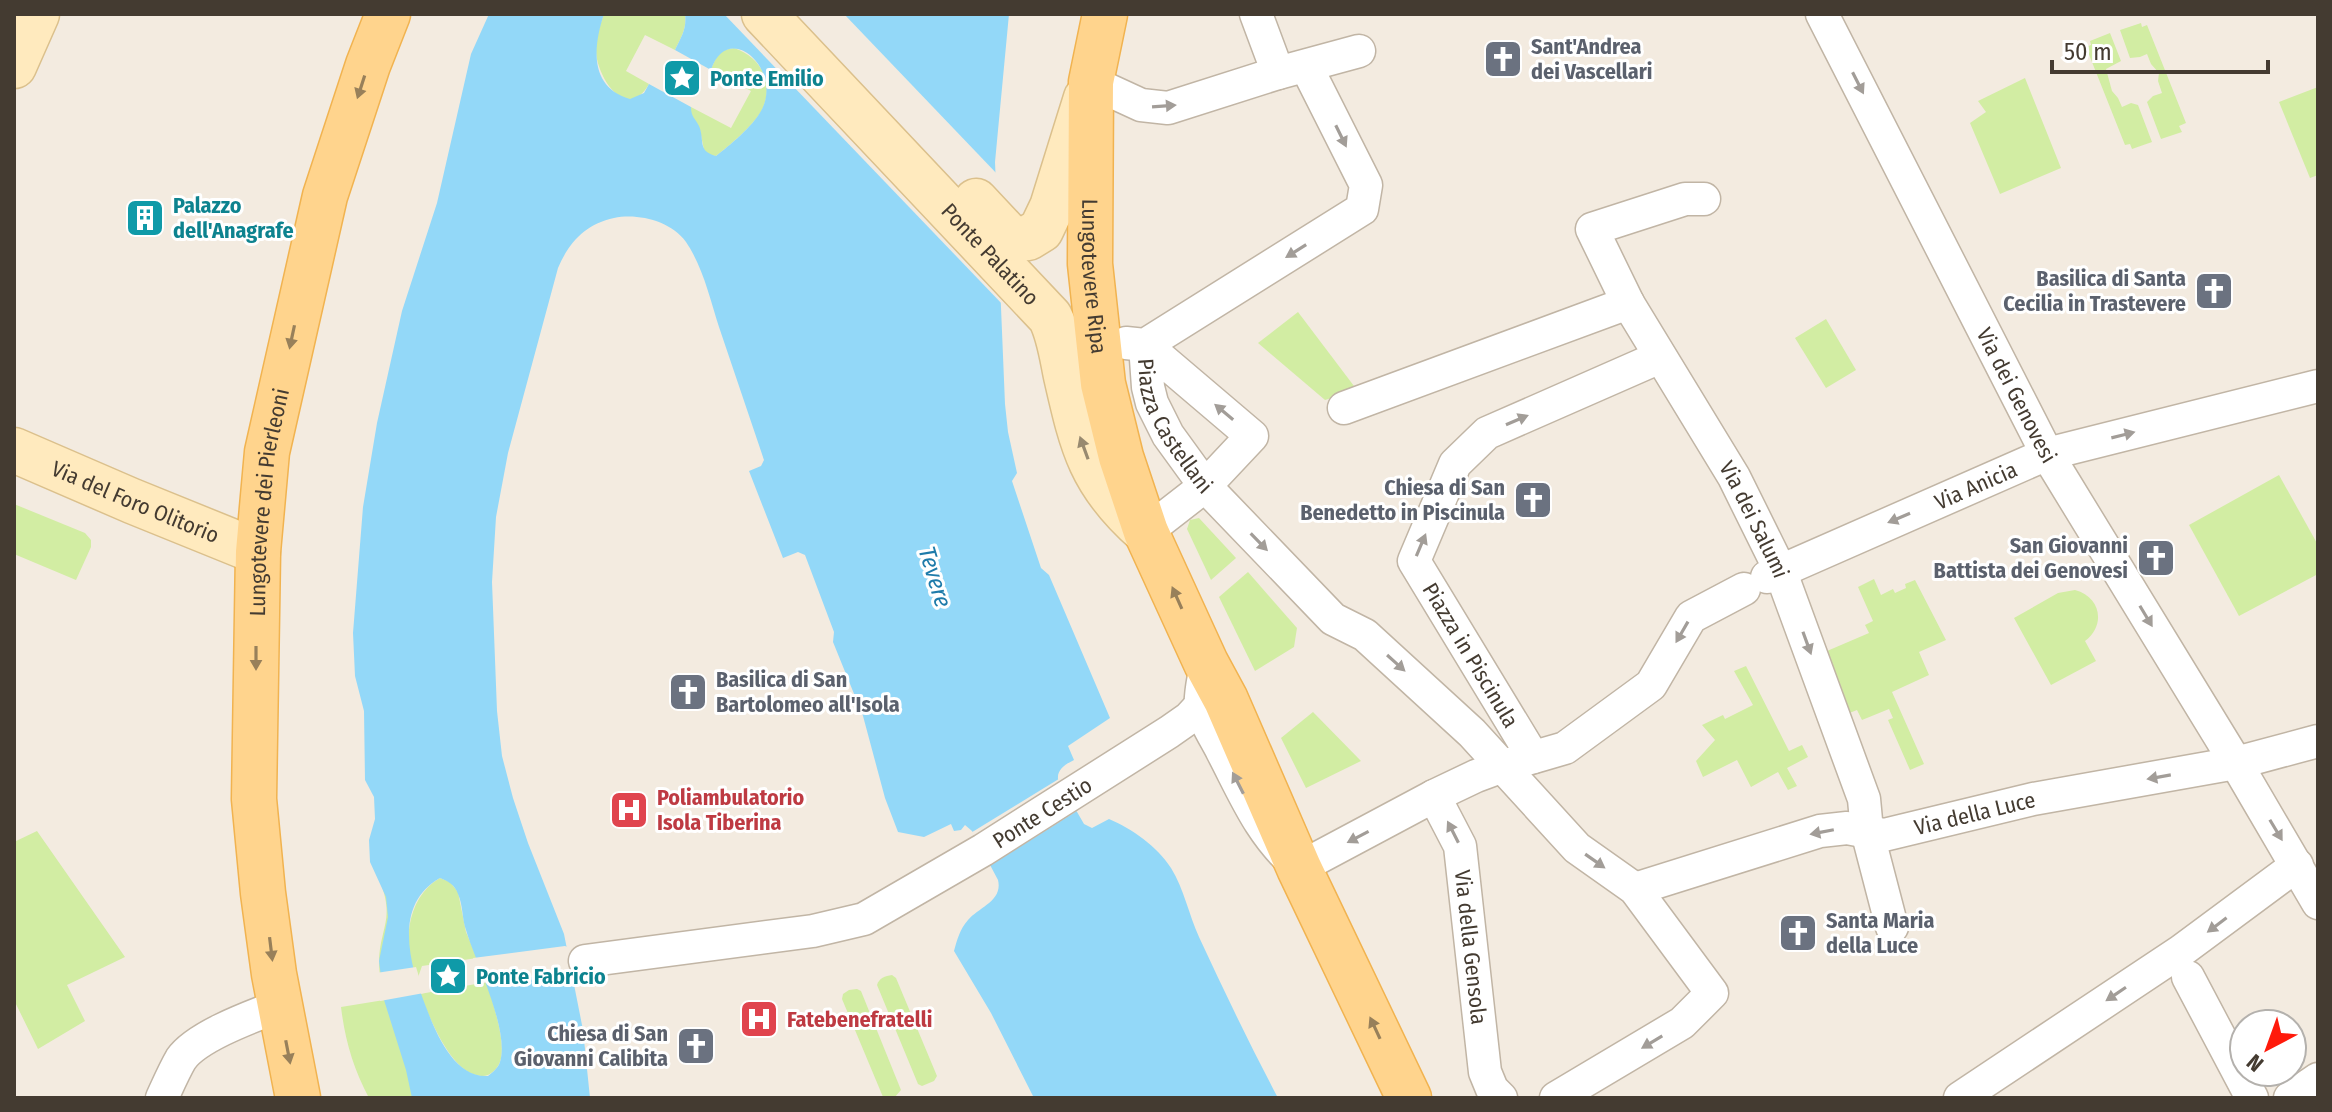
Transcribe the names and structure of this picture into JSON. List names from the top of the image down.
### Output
{
  "streets": {
    "main road": [
      "Ponte Palatino",
      "Lungotevere Ripa",
      "Via del Foro Olitorio",
      "Lungotevere dei Pierleoni"
    ],
    "street": [
      "Via dei Genovesi",
      "Piazza Castellani",
      "Via Anicia",
      "Via dei Salumi",
      "Piazza in Piscinula",
      "Ponte Cestio",
      "Via della Luce",
      "Via della Gensola"
    ]
  },
  "crossings": [
    ["Ponte Palatino", "Lungotevere Ripa"],
    ["Lungotevere Ripa", "Piazza Castellani"],
    ["Lungotevere Ripa", "Ponte Cestio"],
    ["Via dei Genovesi", "Via Anicia"],
    ["Via dei Genovesi", "Via della Luce"],
    ["Piazza Castellani", "Piazza in Piscinula"],
    ["Via Anicia", "Via dei Salumi"],
    ["Via Anicia", "Piazza in Piscinula"],
    ["Via del Foro Olitorio", "Lungotevere dei Pierleoni"],
    ["Via dei Salumi", "Piazza in Piscinula"],
    ["Via dei Salumi", "Via della Luce"],
    ["Piazza in Piscinula", "Via della Luce"]
  ],
  "one_way": [
    "Ponte Palatino",
    "Lungotevere Ripa",
    "Via dei Genovesi",
    "Lungotevere dei Pierleoni",
    "Via della Gensola"
  ],
  "water": ["Tevere"],
  "places": {
    "church": [
      "Sant'Andrea dei Vascellari",
      "Basilica di Santa Cecilia in Trastevere",
      "Chiesa di San Benedetto in Piscinula",
      "San Giovanni Battista dei Genovesi",
      "Basilica di San Bartolomeo all'Isola",
      "Santa Maria della Luce",
      "Chiesa di San Giovanni Calibita"
    ],
    "place": ["Ponte Emilio", "Ponte Fabricio"],
    "building": ["Palazzo dell'Anagrafe"],
    "hospital": ["Poliambulatorio Isola Tiberina", "Fatebenefratelli"]
  },
  "scale_bar": "50 m",
  "north": "bottom left"
}
